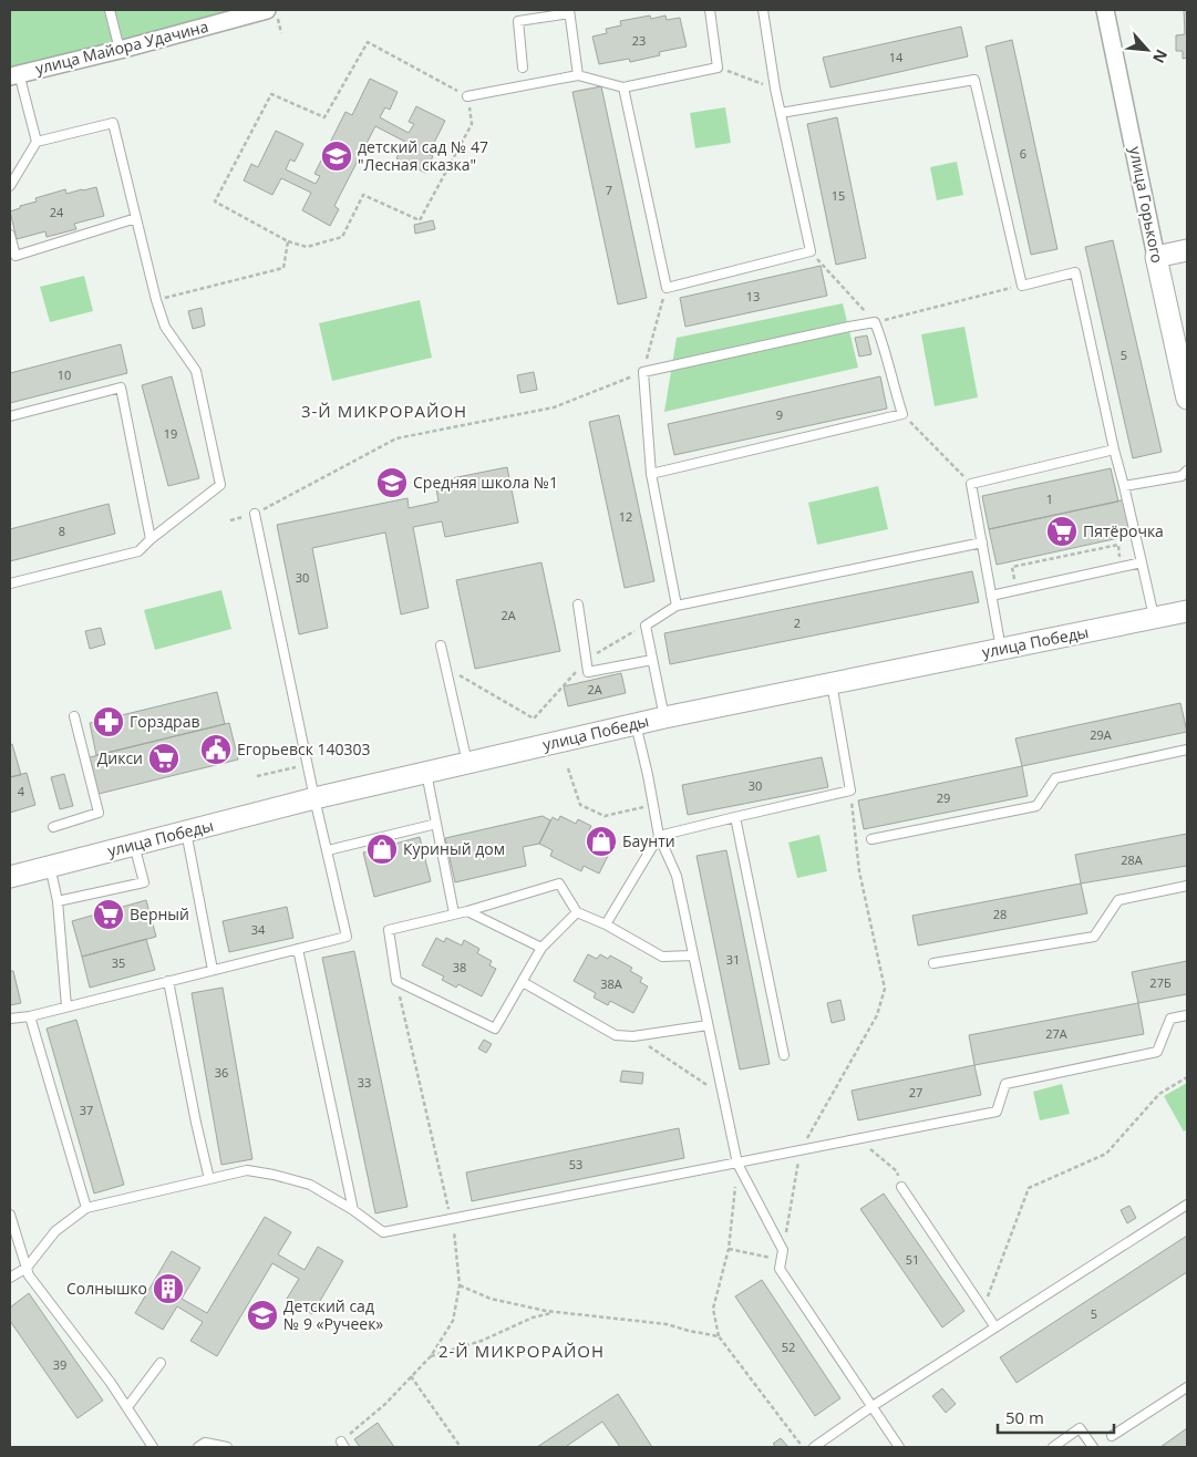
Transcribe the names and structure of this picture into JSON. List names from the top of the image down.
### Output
{
  "streets": {
    "street": ["улица Майора Удачина", "улица Горького", "улица Победы"]
  },
  "districts": ["3-Й МИКРОРАЙОН", "2-Й МИКРОРАЙОН"],
  "places": {
    "school or university": ["детский сад № 47 \"Лесная сказка\"", "Средняя школа №1", "Детский сад № 9 «Ручеек»"],
    "supermarket": ["Пятёрочка", "Дикси", "Верный"],
    "pharmacy": ["Горздрав"],
    "public building": ["Егорьевск 140303"],
    "shop": ["Баунти", "Куриный дом"],
    "building": ["Солнышко"]
  },
  "house_numbers": [
    "23",
    "14",
    "6",
    "7",
    "15",
    "24",
    "13",
    "5",
    "10",
    "9",
    "19",
    "1",
    "12",
    "8",
    "30",
    "2А",
    "2",
    "2А",
    "29А",
    "30",
    "4",
    "29",
    "28А",
    "28",
    "34",
    "31",
    "35",
    "38",
    "27Б",
    "38А",
    "27А",
    "36",
    "33",
    "27",
    "37",
    "53",
    "51",
    "5",
    "52",
    "39"
  ],
  "scale_bar": "50 m",
  "north": "bottom right"
}
